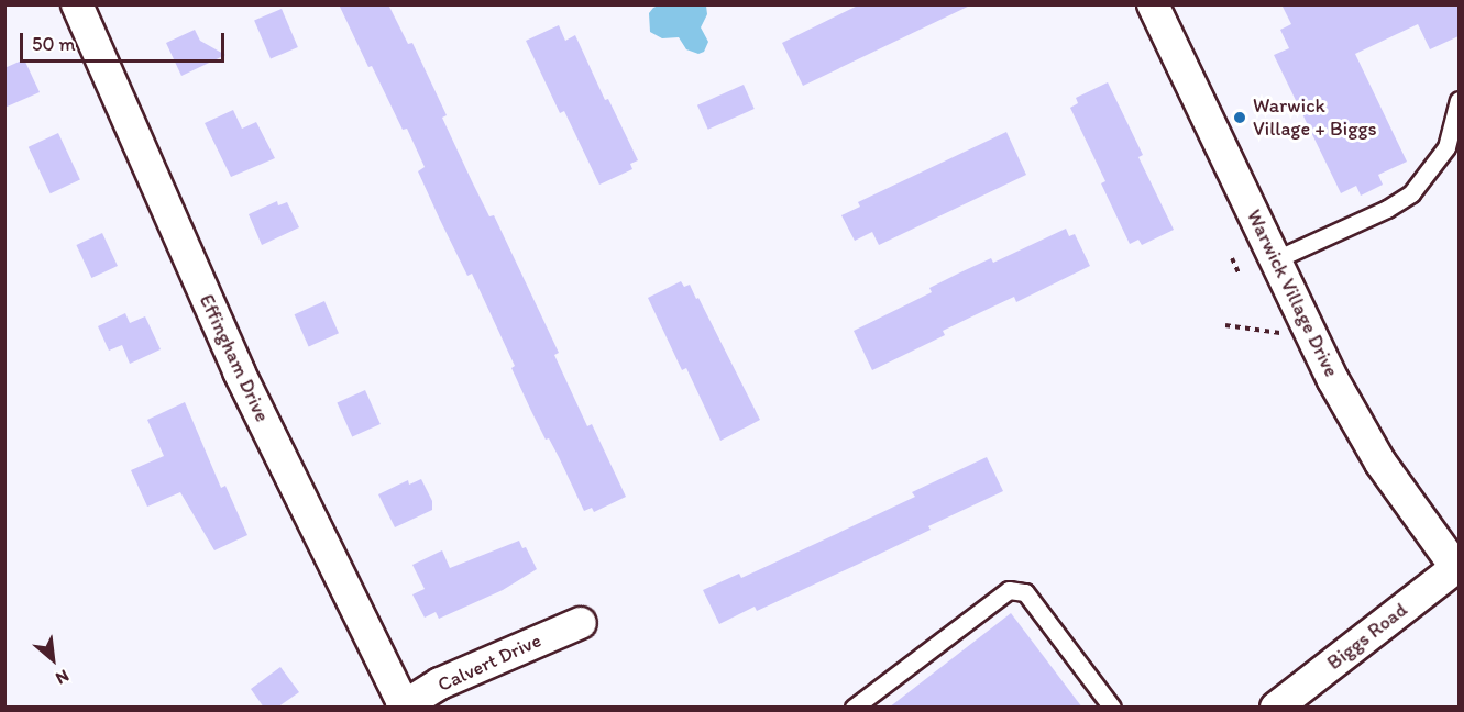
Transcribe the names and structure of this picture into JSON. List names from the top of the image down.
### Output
{
  "streets": {
    "street": [
      "Warwick Village Drive",
      "Effingham Drive",
      "Biggs Road",
      "Calvert Drive"
    ]
  },
  "crossings": [
    ["Warwick Village Drive", "Biggs Road"],
    ["Effingham Drive", "Calvert Drive"]
  ],
  "places": ["Warwick Village + Biggs"],
  "scale_bar": "50 m",
  "north": "bottom right"
}
